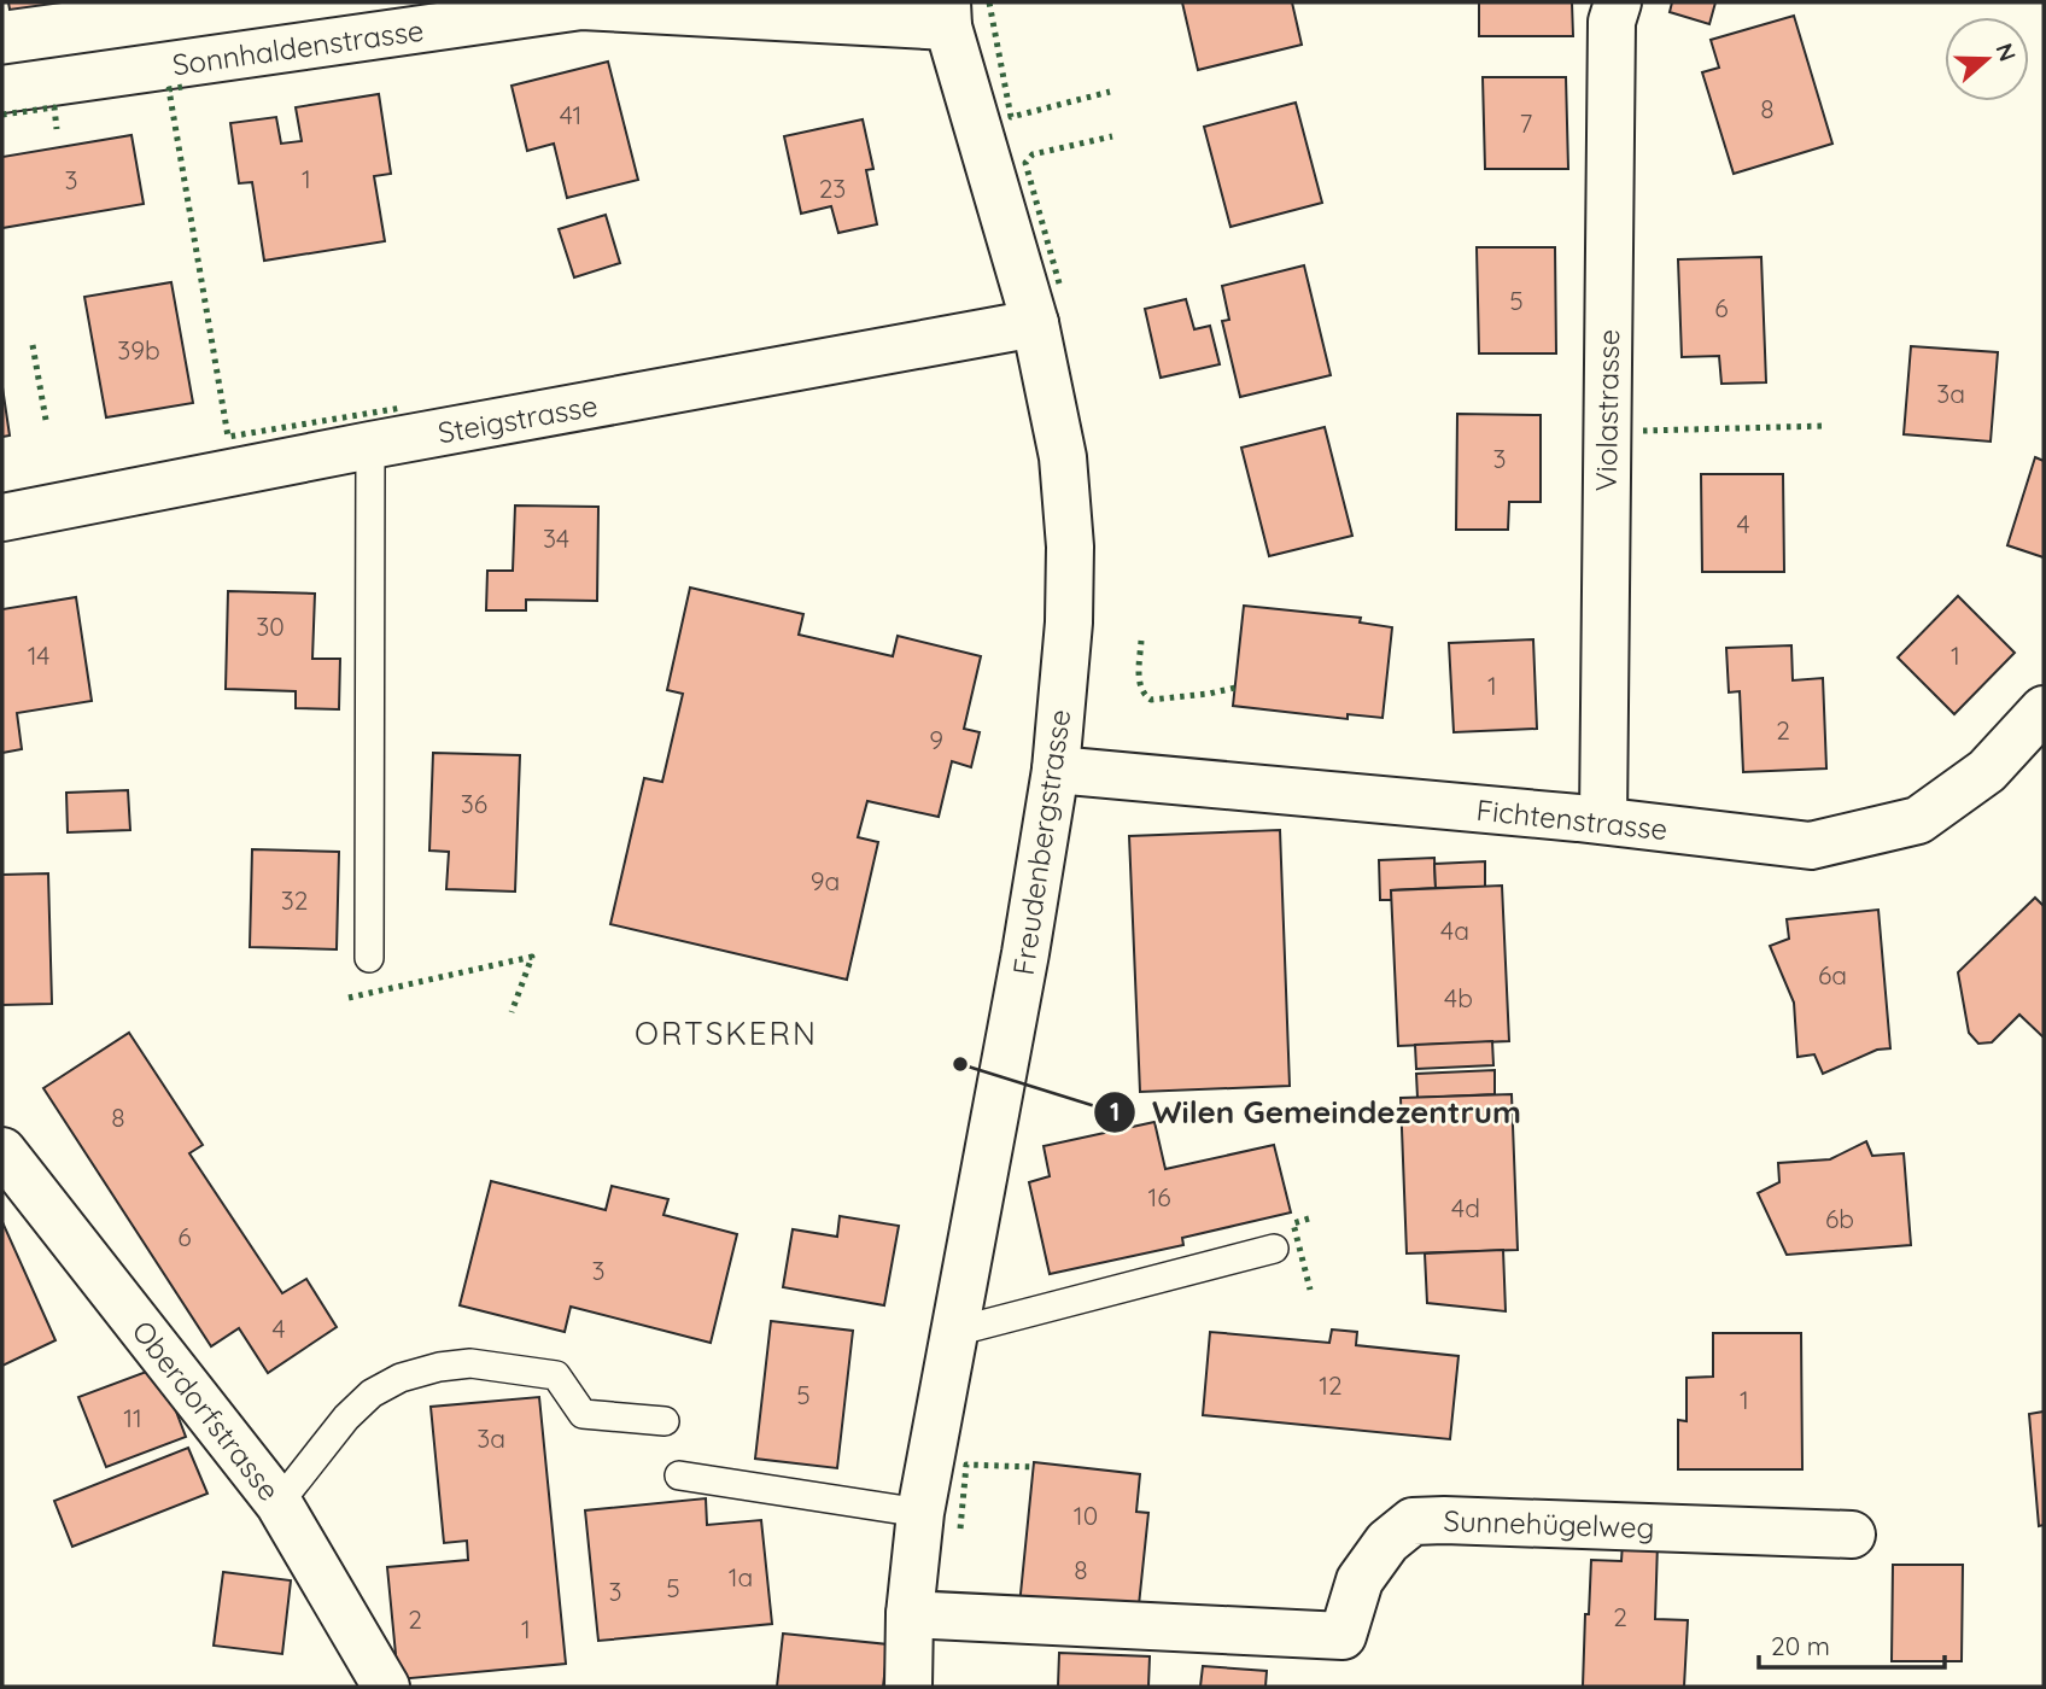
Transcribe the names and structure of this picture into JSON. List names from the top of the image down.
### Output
{
  "streets": {
    "street": [
      "Sonnhaldenstrasse",
      "Violastrasse",
      "Steigstrasse",
      "Fichtenstrasse",
      "Freudenbergstrasse",
      "Oberdorfstrasse",
      "Sunnehügelweg"
    ]
  },
  "crossings": [
    ["Sonnhaldenstrasse", "Freudenbergstrasse"],
    ["Violastrasse", "Fichtenstrasse"],
    ["Steigstrasse", "Freudenbergstrasse"],
    ["Fichtenstrasse", "Freudenbergstrasse"],
    ["Freudenbergstrasse", "Sunnehügelweg"]
  ],
  "districts": ["ORTSKERN"],
  "places": ["Wilen Gemeindezentrum"],
  "house_numbers": [
    "8",
    "41",
    "7",
    "1",
    "3",
    "23",
    "5",
    "6",
    "39b",
    "3a",
    "3",
    "4",
    "34",
    "30",
    "14",
    "1",
    "1",
    "2",
    "9",
    "36",
    "9a",
    "32",
    "4a",
    "6a",
    "4b",
    "8",
    "16",
    "4d",
    "6b",
    "6",
    "3",
    "4",
    "12",
    "5",
    "1",
    "11",
    "3a",
    "10",
    "8",
    "1a",
    "5",
    "3",
    "2",
    "2",
    "1"
  ],
  "scale_bar": "20 m",
  "north": "right"
}
